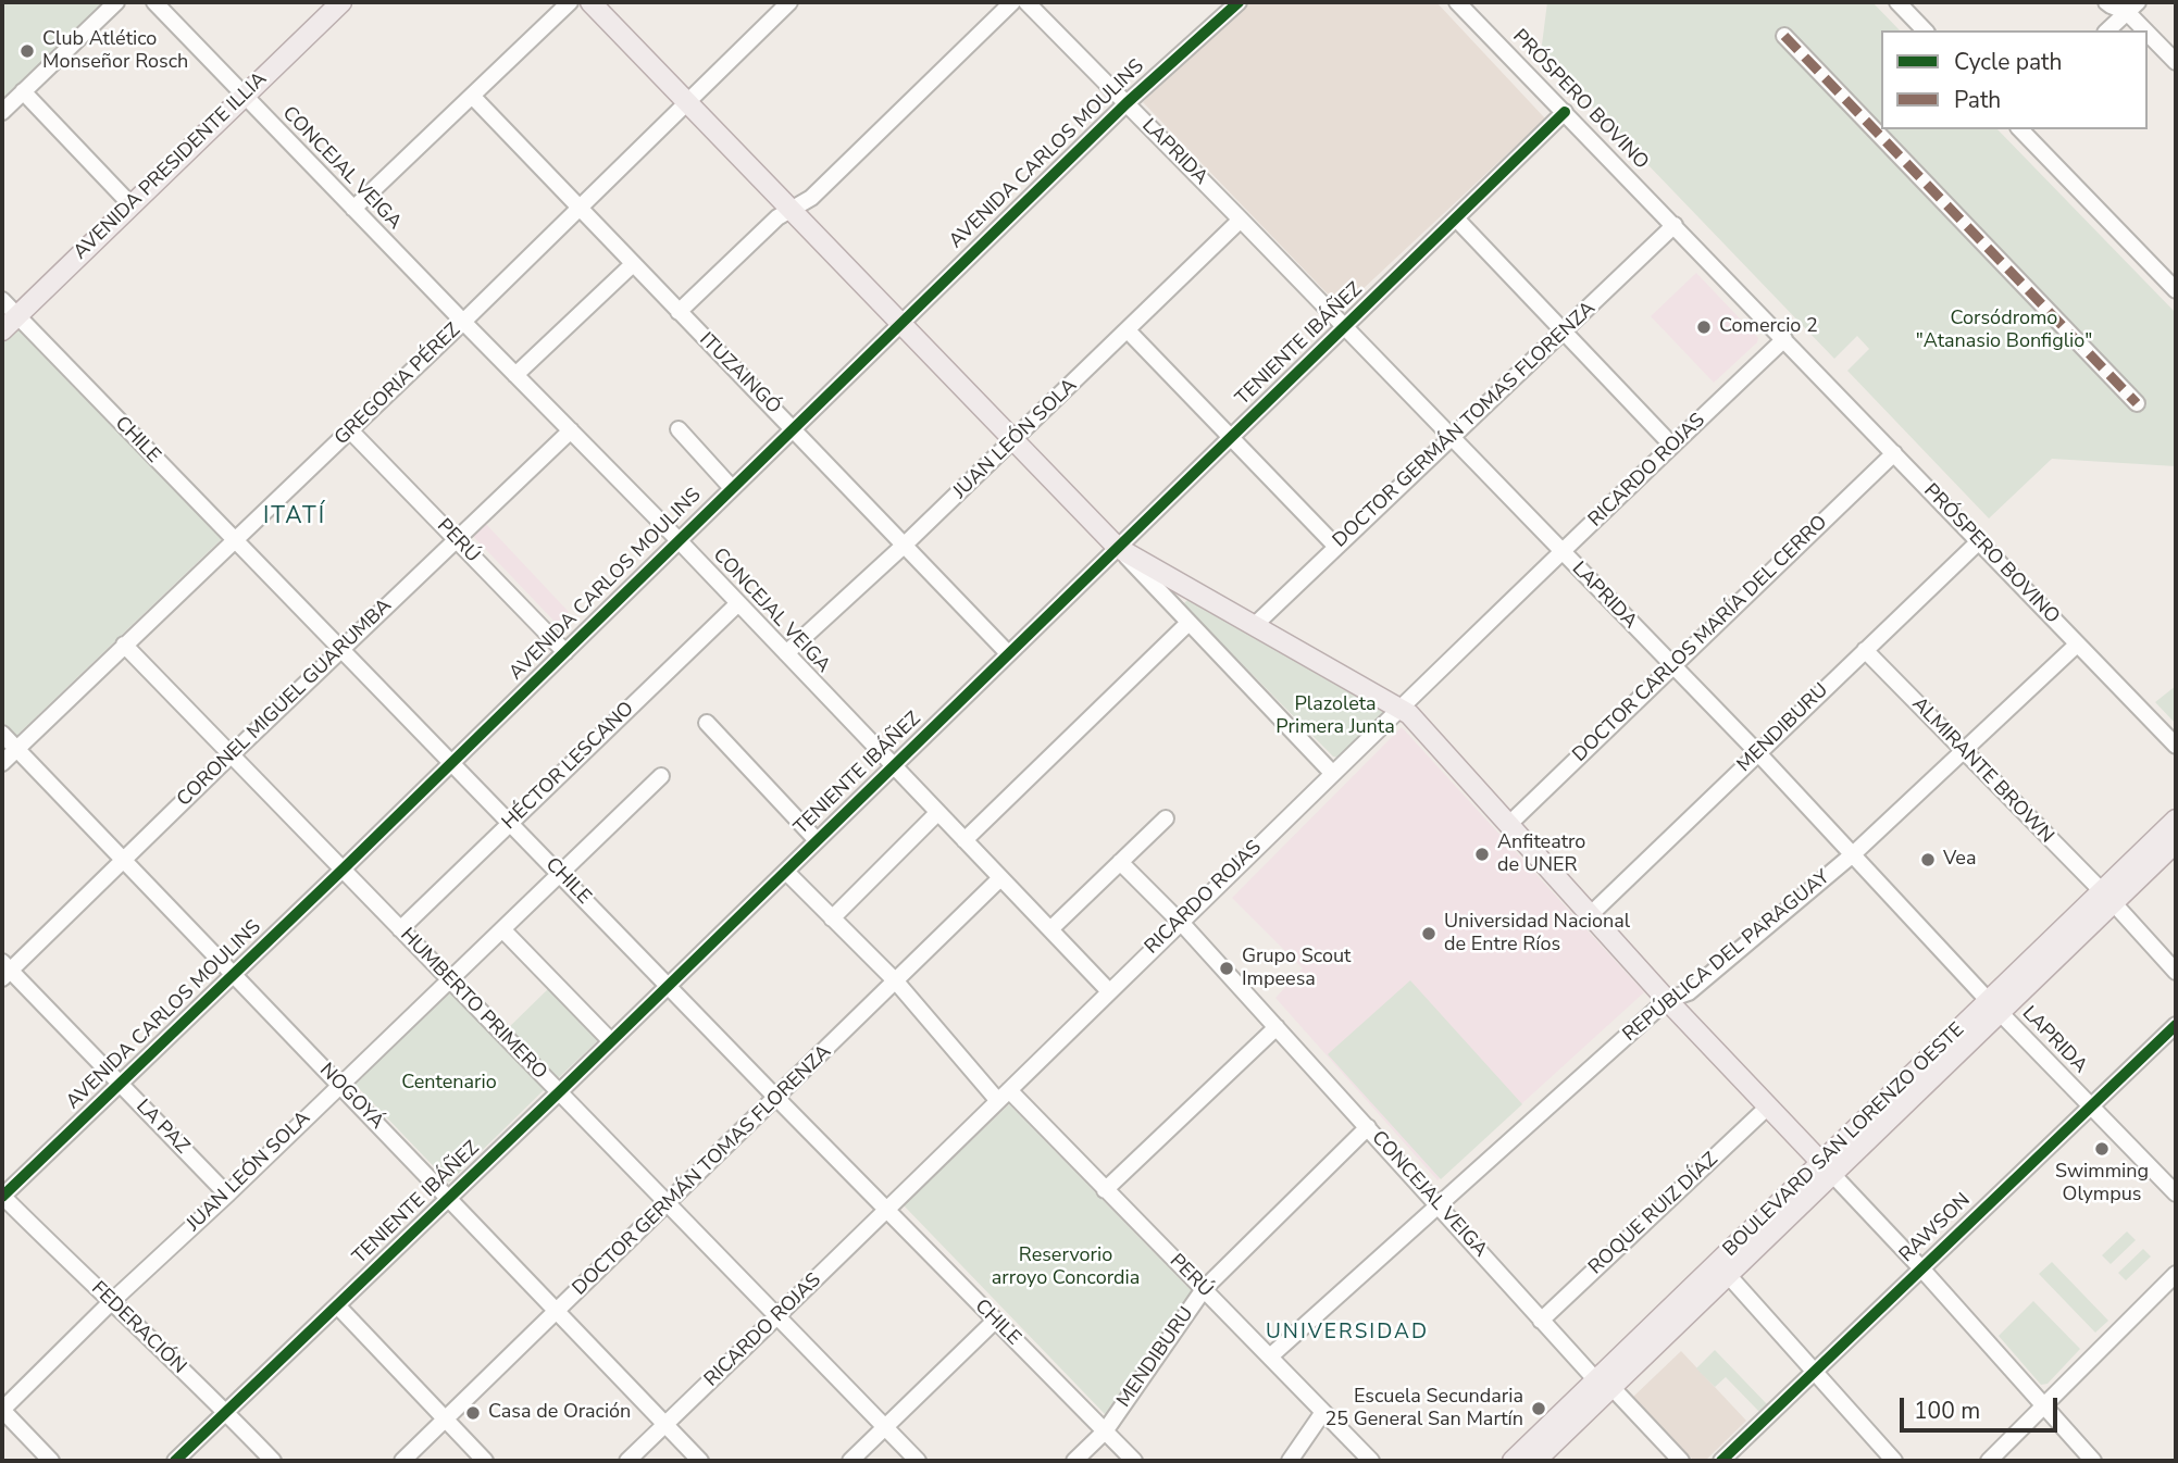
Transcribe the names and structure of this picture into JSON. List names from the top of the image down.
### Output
{
  "streets": {
    "main road": ["AVENIDA PRESIDENTE ILLIA", "BOULEVARD SAN LORENZO OESTE"],
    "street": [
      "PRÓSPERO BOVINO",
      "LAPRIDA",
      "AVENIDA CARLOS MOULINS",
      "CONCEJAL VEIGA",
      "TENIENTE IBÁÑEZ",
      "ITUZAINGÓ",
      "GREGORIA PÉREZ",
      "DOCTOR GERMÁN TOMAS FLORENZA",
      "JUAN LEÓN SOLA",
      "CHILE",
      "RICARDO ROJAS",
      "PERÚ",
      "DOCTOR CARLOS MARÍA DEL CERRO",
      "CORONEL MIGUEL GUARUMBA",
      "MENDIBURU",
      "HÉCTOR LESCANO",
      "ALMIRANTE BROWN",
      "REPÚBLICA DEL PARAGUAY",
      "HUMBERTO PRIMERO",
      "NOGOYÁ",
      "LA PAZ",
      "ROQUE RUIZ DÍAZ",
      "RAWSON",
      "FEDERACIÓN"
    ]
  },
  "crossings": [
    ["PRÓSPERO BOVINO", "TENIENTE IBÁÑEZ"],
    ["PRÓSPERO BOVINO", "DOCTOR GERMÁN TOMAS FLORENZA"],
    ["PRÓSPERO BOVINO", "RICARDO ROJAS"],
    ["PRÓSPERO BOVINO", "DOCTOR CARLOS MARÍA DEL CERRO"],
    ["PRÓSPERO BOVINO", "MENDIBURU"],
    ["PRÓSPERO BOVINO", "REPÚBLICA DEL PARAGUAY"],
    ["LAPRIDA", "AVENIDA CARLOS MOULINS"],
    ["LAPRIDA", "TENIENTE IBÁÑEZ"],
    ["LAPRIDA", "DOCTOR GERMÁN TOMAS FLORENZA"],
    ["LAPRIDA", "JUAN LEÓN SOLA"],
    ["LAPRIDA", "RICARDO ROJAS"],
    ["LAPRIDA", "DOCTOR CARLOS MARÍA DEL CERRO"],
    ["LAPRIDA", "MENDIBURU"],
    ["LAPRIDA", "REPÚBLICA DEL PARAGUAY"],
    ["LAPRIDA", "BOULEVARD SAN LORENZO OESTE"],
    ["LAPRIDA", "RAWSON"],
    ["AVENIDA CARLOS MOULINS", "CONCEJAL VEIGA"],
    ["AVENIDA CARLOS MOULINS", "ITUZAINGÓ"],
    ["AVENIDA CARLOS MOULINS", "CHILE"],
    ["AVENIDA CARLOS MOULINS", "PERÚ"],
    ["AVENIDA CARLOS MOULINS", "HUMBERTO PRIMERO"],
    ["AVENIDA CARLOS MOULINS", "NOGOYÁ"],
    ["AVENIDA CARLOS MOULINS", "LA PAZ"],
    ["AVENIDA CARLOS MOULINS", "FEDERACIÓN"],
    ["AVENIDA PRESIDENTE ILLIA", "CONCEJAL VEIGA"],
    ["AVENIDA PRESIDENTE ILLIA", "CHILE"],
    ["CONCEJAL VEIGA", "TENIENTE IBÁÑEZ"],
    ["CONCEJAL VEIGA", "GREGORIA PÉREZ"],
    ["CONCEJAL VEIGA", "DOCTOR GERMÁN TOMAS FLORENZA"],
    ["CONCEJAL VEIGA", "JUAN LEÓN SOLA"],
    ["CONCEJAL VEIGA", "RICARDO ROJAS"],
    ["CONCEJAL VEIGA", "CORONEL MIGUEL GUARUMBA"],
    ["CONCEJAL VEIGA", "MENDIBURU"],
    ["CONCEJAL VEIGA", "HÉCTOR LESCANO"],
    ["CONCEJAL VEIGA", "REPÚBLICA DEL PARAGUAY"],
    ["CONCEJAL VEIGA", "BOULEVARD SAN LORENZO OESTE"],
    ["CONCEJAL VEIGA", "ROQUE RUIZ DÍAZ"],
    ["TENIENTE IBÁÑEZ", "ITUZAINGÓ"],
    ["TENIENTE IBÁÑEZ", "CHILE"],
    ["TENIENTE IBÁÑEZ", "PERÚ"],
    ["TENIENTE IBÁÑEZ", "HUMBERTO PRIMERO"],
    ["TENIENTE IBÁÑEZ", "NOGOYÁ"],
    ["TENIENTE IBÁÑEZ", "FEDERACIÓN"],
    ["ITUZAINGÓ", "GREGORIA PÉREZ"],
    ["ITUZAINGÓ", "JUAN LEÓN SOLA"],
    ["GREGORIA PÉREZ", "CHILE"],
    ["GREGORIA PÉREZ", "PERÚ"],
    ["GREGORIA PÉREZ", "HUMBERTO PRIMERO"],
    ["GREGORIA PÉREZ", "NOGOYÁ"],
    ["DOCTOR GERMÁN TOMAS FLORENZA", "CHILE"],
    ["DOCTOR GERMÁN TOMAS FLORENZA", "PERÚ"],
    ["DOCTOR GERMÁN TOMAS FLORENZA", "HUMBERTO PRIMERO"],
    ["DOCTOR GERMÁN TOMAS FLORENZA", "NOGOYÁ"],
    ["JUAN LEÓN SOLA", "CHILE"],
    ["JUAN LEÓN SOLA", "HUMBERTO PRIMERO"],
    ["JUAN LEÓN SOLA", "NOGOYÁ"],
    ["JUAN LEÓN SOLA", "LA PAZ"],
    ["JUAN LEÓN SOLA", "FEDERACIÓN"],
    ["CHILE", "RICARDO ROJAS"],
    ["CHILE", "CORONEL MIGUEL GUARUMBA"],
    ["CHILE", "MENDIBURU"],
    ["CHILE", "HÉCTOR LESCANO"],
    ["RICARDO ROJAS", "PERÚ"],
    ["RICARDO ROJAS", "HUMBERTO PRIMERO"],
    ["RICARDO ROJAS", "NOGOYÁ"],
    ["PERÚ", "CORONEL MIGUEL GUARUMBA"],
    ["PERÚ", "MENDIBURU"],
    ["PERÚ", "REPÚBLICA DEL PARAGUAY"],
    ["CORONEL MIGUEL GUARUMBA", "HUMBERTO PRIMERO"],
    ["CORONEL MIGUEL GUARUMBA", "NOGOYÁ"],
    ["CORONEL MIGUEL GUARUMBA", "LA PAZ"],
    ["MENDIBURU", "ALMIRANTE BROWN"],
    ["HÉCTOR LESCANO", "HUMBERTO PRIMERO"],
    ["ALMIRANTE BROWN", "REPÚBLICA DEL PARAGUAY"],
    ["ALMIRANTE BROWN", "BOULEVARD SAN LORENZO OESTE"]
  ],
  "districts": ["ITATÍ", "UNIVERSIDAD"],
  "parks": [
    "Corsódromo \"Atanasio Bonfiglio\"",
    "Plazoleta Primera Junta",
    "Centenario",
    "Reservorio arroyo Concordia"
  ],
  "places": [
    "Club Atlético Monseñor Rosch",
    "Comercio 2",
    "Anfiteatro de UNER",
    "Vea",
    "Universidad Nacional de Entre Ríos",
    "Grupo Scout Impeesa",
    "Swimming Olympus",
    "Escuela Secundaria 25 General San Martín",
    "Casa de Oración"
  ],
  "legend": ["Cycle path", "Path"],
  "scale_bar": "100 m"
}
